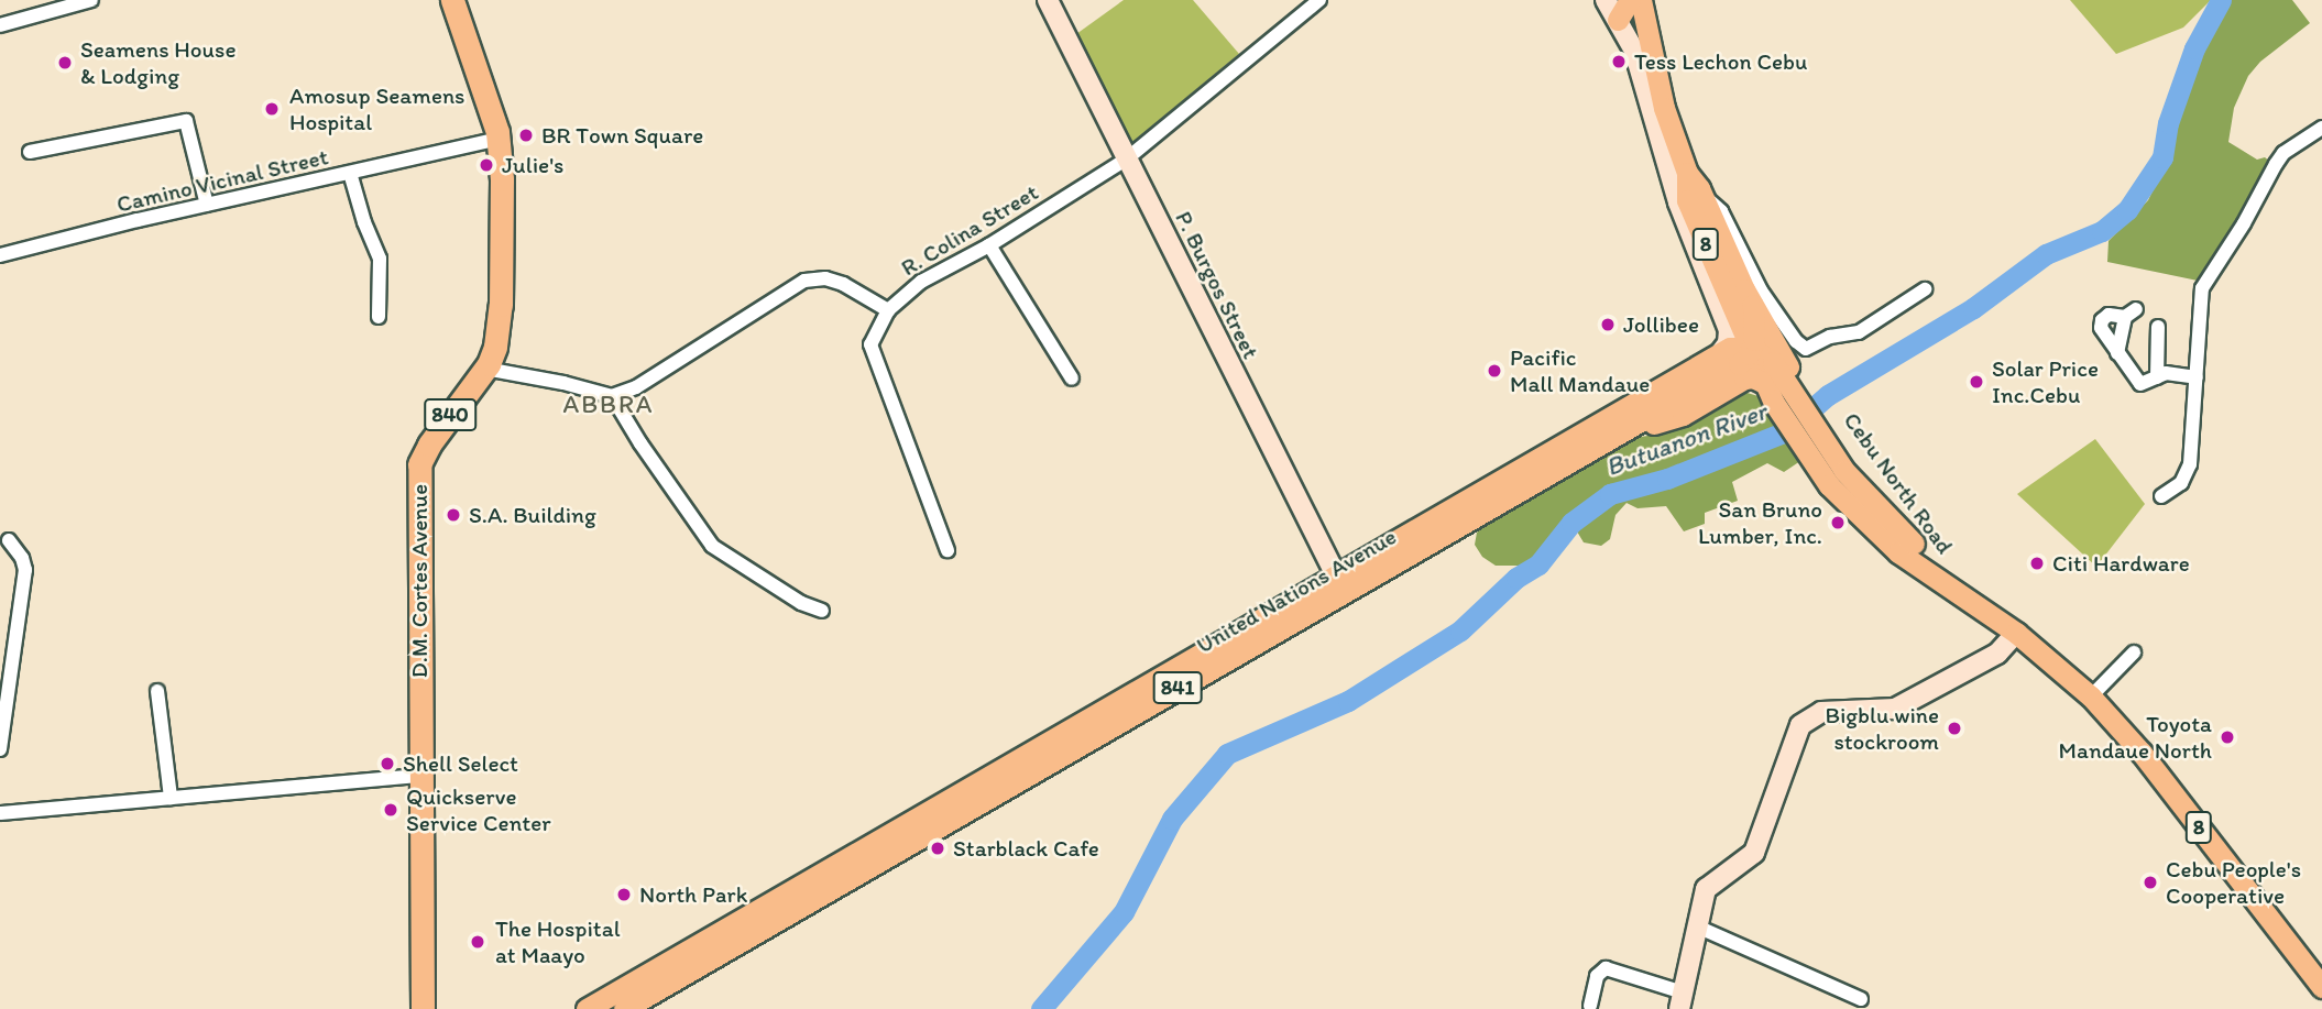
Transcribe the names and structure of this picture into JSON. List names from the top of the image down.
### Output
{
  "streets": {
    "highway": ["840", "D.M. Cortes Avenue"],
    "main road": [
      "8",
      "Cebu North Road",
      "United Nations Avenue",
      "841"
    ],
    "street": ["Camino Vicinal Street", "R. Colina Street", "P. Burgos Street"]
  },
  "crossings": [
    ["Camino Vicinal Street", "D.M. Cortes Avenue"],
    ["R. Colina Street", "P. Burgos Street"],
    ["8", "Cebu North Road"],
    ["8", "United Nations Avenue"],
    ["P. Burgos Street", "United Nations Avenue"]
  ],
  "districts": ["ABBRA"],
  "water": ["Butuanon River"],
  "places": [
    "Tess Lechon Cebu",
    "Seamens House & Lodging",
    "Amosup Seamens Hospital",
    "BR Town Square",
    "Julie's",
    "Jollibee",
    "Pacific Mall Mandaue",
    "Solar Price Inc.Cebu",
    "S.A. Building",
    "San Bruno Lumber, Inc.",
    "Citi Hardware",
    "Bigblu wine stockroom",
    "Toyota Mandaue North",
    "Shell Select",
    "Quickserve Service Center",
    "Starblack Cafe",
    "Cebu People's Cooperative",
    "North Park",
    "The Hospital at Maayo"
  ]
}
